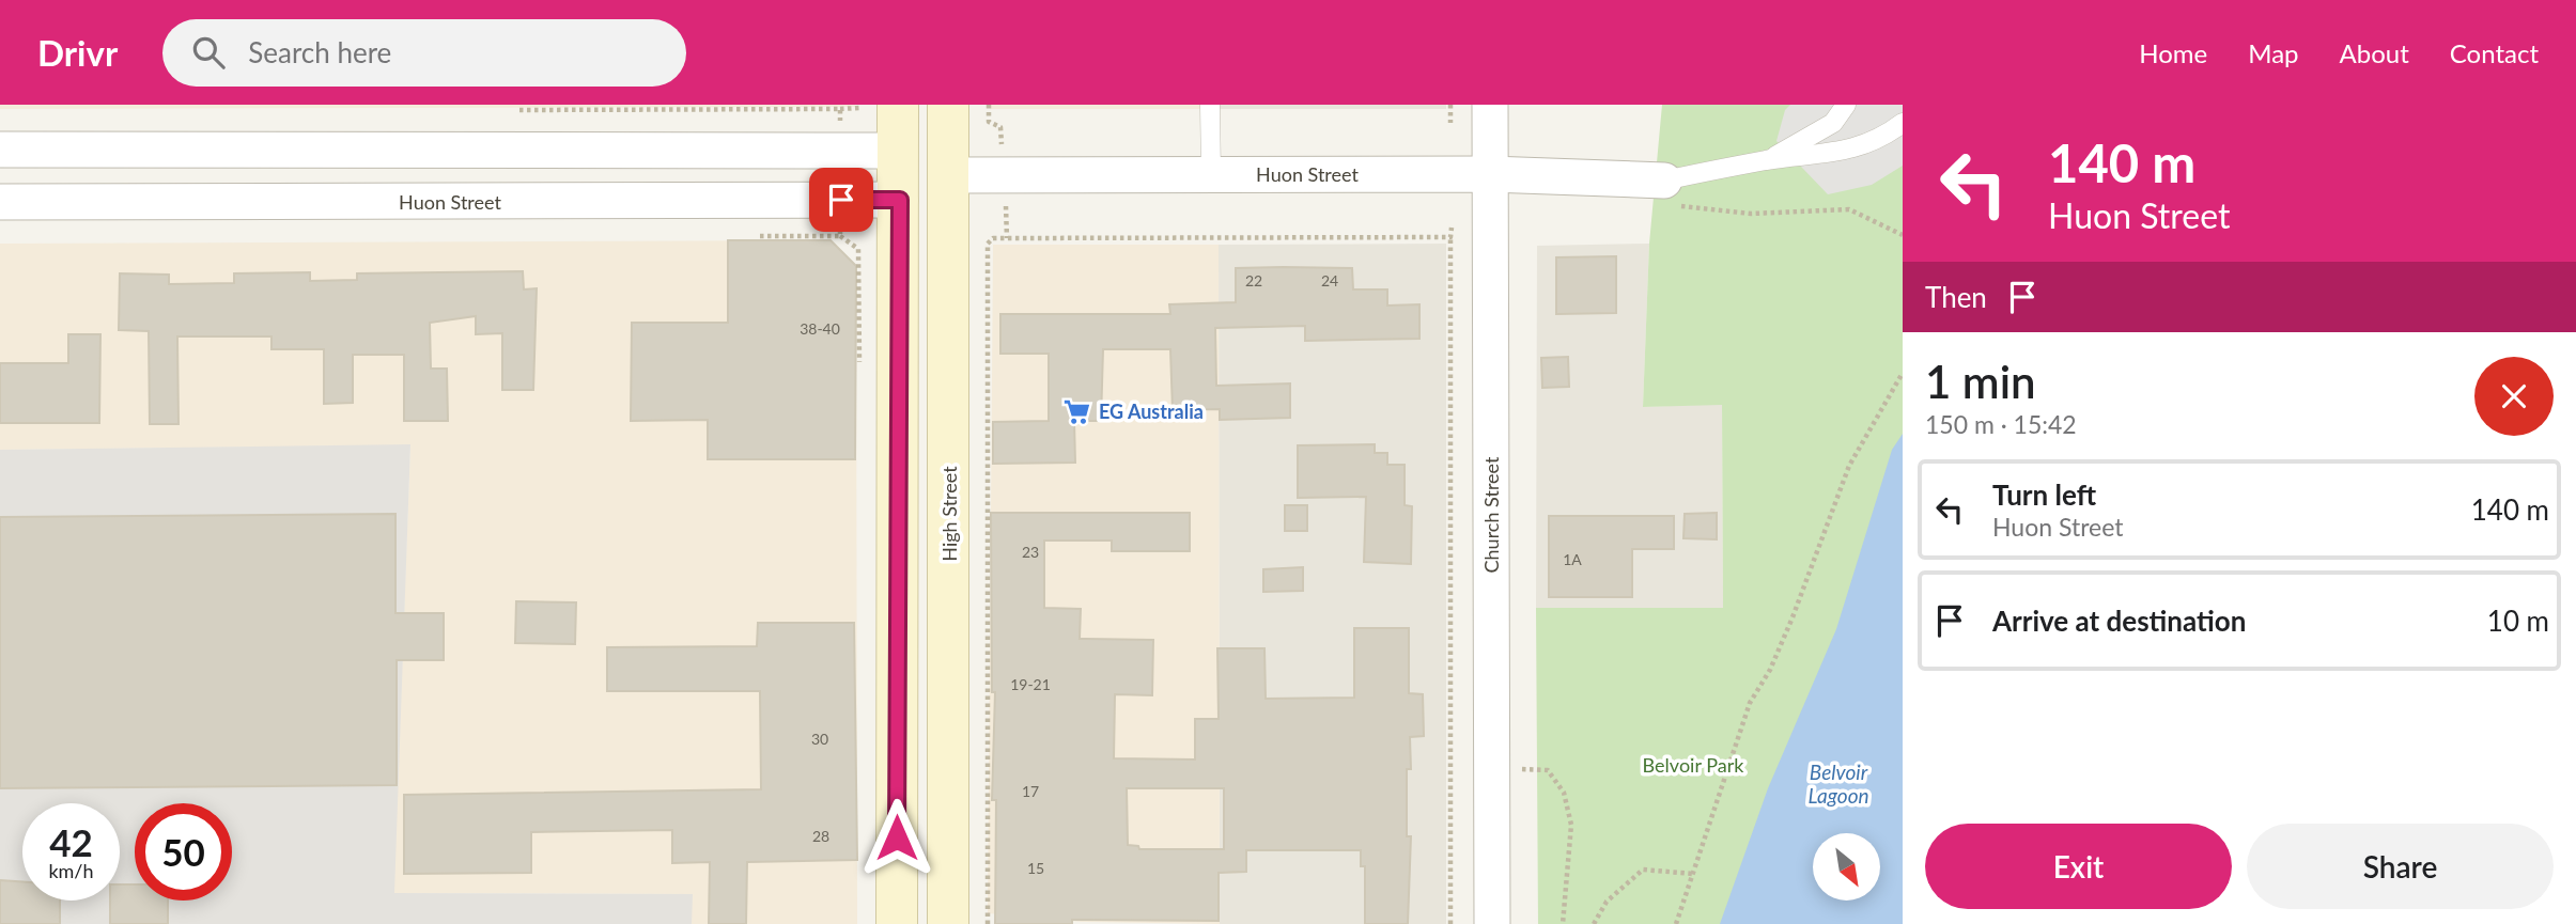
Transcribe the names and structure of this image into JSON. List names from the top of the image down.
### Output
{
  "streets": {
    "main road": ["High Street"],
    "street": ["Huon Street", "Church Street"]
  },
  "crossings": [
    ["Huon Street", "High Street"],
    ["Huon Street", "Church Street"]
  ],
  "water": ["Belvoir Lagoon"],
  "parks": ["Belvoir Park"],
  "places": {
    "supermarket": ["EG Australia"]
  },
  "house_numbers": [
    "22",
    "24",
    "38-40",
    "23",
    "1A",
    "19-21",
    "30",
    "17",
    "28",
    "15"
  ],
  "north": "bottom right",
  "page": {
    "header": "Drivr",
    "search": "Search here",
    "nav": [
      "Home",
      "Map",
      "About",
      "Contact"
    ],
    "turn": ["140 m", "Huon Street"],
    "then": "Then",
    "heading": ["1 min", "150 m · 15:42"],
    "list": [
      {
        "name": "Turn left",
        "note": "Huon Street",
        "value": "140 m"
      },
      {
        "name": "Arrive at destination",
        "value": "10 m"
      }
    ],
    "speed": "42 km/h",
    "limit": "50",
    "buttons": ["Exit", "Share"]
  }
}
